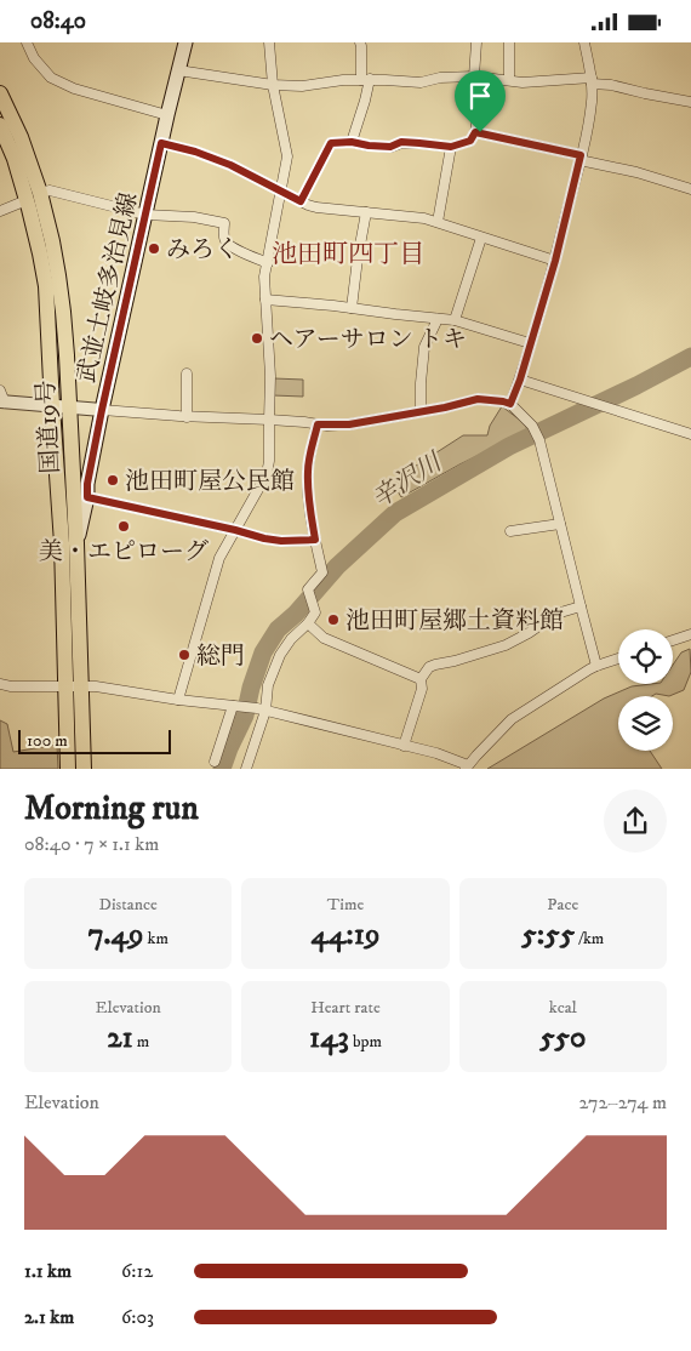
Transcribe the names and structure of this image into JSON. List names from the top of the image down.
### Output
{
  "streets": {
    "highway": ["国道19号"],
    "main road": ["武並土岐多治見線"]
  },
  "crossings": [
    ["武並土岐多治見線", "国道19号"]
  ],
  "districts": ["池田町四丁目"],
  "water": ["辛沢川"],
  "places": [
    "みろく",
    "ヘアーサロン トキ",
    "池田町屋公民館",
    "美・エピローグ",
    "池田町屋郷土資料館",
    "総門"
  ],
  "scale_bar": "100 m",
  "page": {
    "status": "08:40",
    "scale": "100 m",
    "heading": ["Morning run", "08:40 · 7 × 1.1 km"],
    "stats": [
      ["Distance", "7.49 km"],
      ["Time", "44:19"],
      ["Pace", "5:55 /km"],
      ["Elevation", "21 m"],
      ["Heart rate", "143 bpm"],
      ["kcal", "550"]
    ],
    "chart": ["Elevation", "272–274 m"],
    "list": [
      {
        "name": "1.1 km",
        "note": "6:12"
      },
      {
        "name": "2.1 km",
        "note": "6:03"
      }
    ]
  }
}
